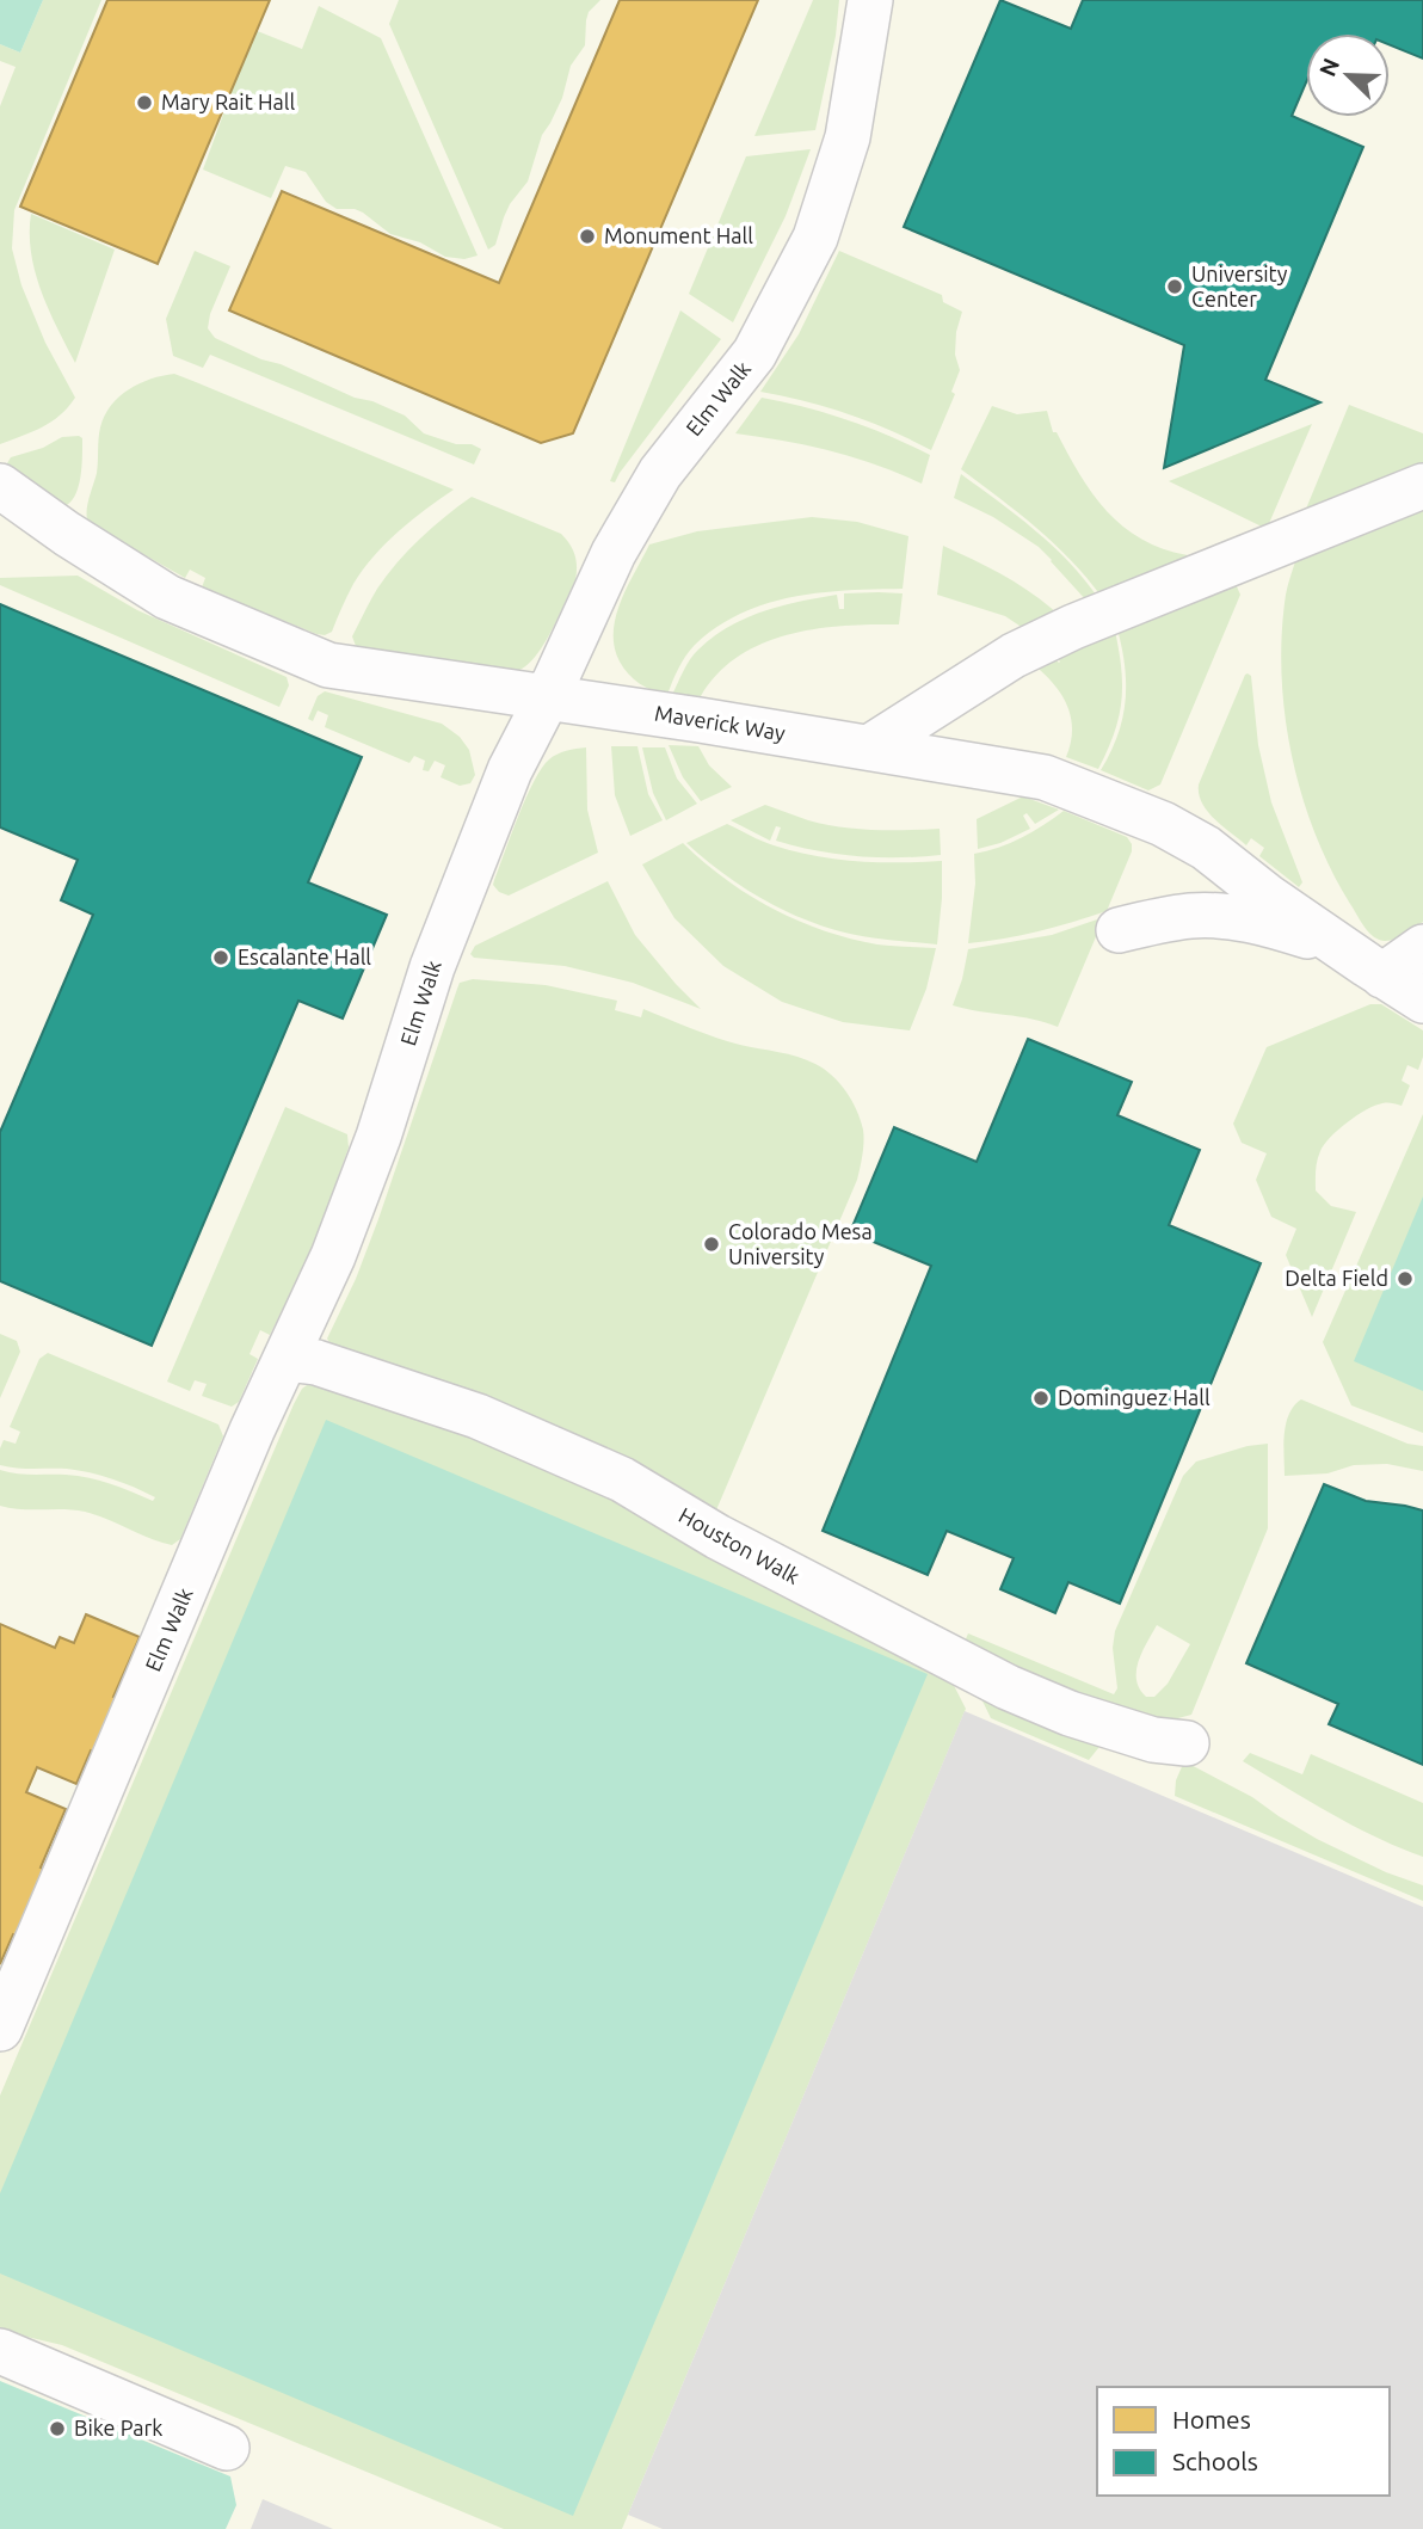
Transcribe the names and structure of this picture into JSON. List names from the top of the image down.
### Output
{
  "streets": {
    "street": ["Elm Walk", "Maverick Way", "Houston Walk"]
  },
  "crossings": [
    ["Elm Walk", "Maverick Way"],
    ["Elm Walk", "Houston Walk"]
  ],
  "places": [
    "Mary Rait Hall",
    "Monument Hall",
    "University Center",
    "Escalante Hall",
    "Colorado Mesa University",
    "Delta Field",
    "Dominguez Hall",
    "Bike Park"
  ],
  "legend": ["Homes", "Schools"],
  "north": "top left"
}
